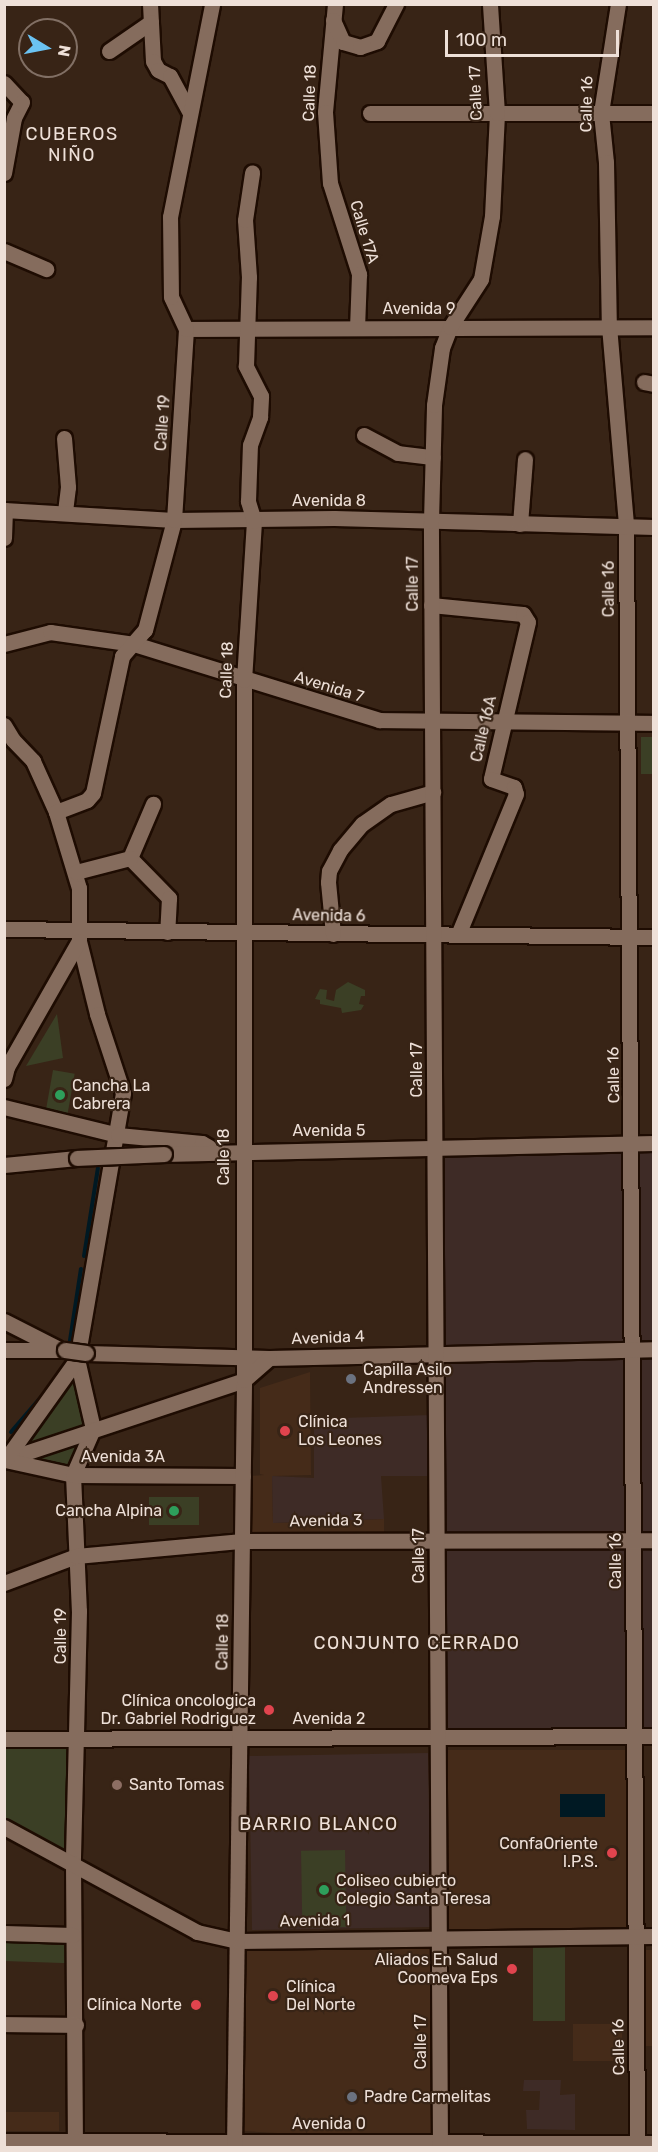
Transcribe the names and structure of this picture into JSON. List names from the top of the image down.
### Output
{
  "streets": {
    "street": [
      "Calle 18",
      "Calle 17",
      "Calle 16",
      "Calle 17A",
      "Avenida 9",
      "Calle 19",
      "Avenida 8",
      "Avenida 7",
      "Calle 16A",
      "Avenida 6",
      "Avenida 5",
      "Avenida 4",
      "Avenida 3A",
      "Avenida 3",
      "Avenida 2",
      "Avenida 1",
      "Avenida 0"
    ]
  },
  "crossings": [
    ["Calle 18", "Calle 17A"],
    ["Calle 18", "Avenida 9"],
    ["Calle 18", "Avenida 8"],
    ["Calle 18", "Avenida 7"],
    ["Calle 18", "Avenida 6"],
    ["Calle 18", "Avenida 5"],
    ["Calle 18", "Avenida 4"],
    ["Calle 18", "Avenida 3A"],
    ["Calle 18", "Avenida 3"],
    ["Calle 18", "Avenida 2"],
    ["Calle 18", "Avenida 1"],
    ["Calle 18", "Avenida 0"],
    ["Calle 17", "Avenida 9"],
    ["Calle 17", "Avenida 8"],
    ["Calle 17", "Avenida 7"],
    ["Calle 17", "Calle 16A"],
    ["Calle 17", "Avenida 6"],
    ["Calle 17", "Avenida 5"],
    ["Calle 17", "Avenida 4"],
    ["Calle 17", "Avenida 3"],
    ["Calle 17", "Avenida 2"],
    ["Calle 17", "Avenida 1"],
    ["Calle 17", "Avenida 0"],
    ["Calle 16", "Avenida 9"],
    ["Calle 16", "Avenida 8"],
    ["Calle 16", "Avenida 7"],
    ["Calle 16", "Avenida 6"],
    ["Calle 16", "Avenida 5"],
    ["Calle 16", "Avenida 4"],
    ["Calle 16", "Avenida 3"],
    ["Calle 16", "Avenida 2"],
    ["Calle 16", "Avenida 1"],
    ["Calle 16", "Avenida 0"],
    ["Calle 17A", "Avenida 9"],
    ["Avenida 9", "Calle 19"],
    ["Calle 19", "Avenida 8"],
    ["Calle 19", "Avenida 7"],
    ["Calle 19", "Avenida 3A"],
    ["Calle 19", "Avenida 3"],
    ["Calle 19", "Avenida 2"],
    ["Calle 19", "Avenida 1"],
    ["Calle 19", "Avenida 0"],
    ["Avenida 7", "Calle 16A"],
    ["Calle 16A", "Avenida 6"]
  ],
  "districts": ["CUBEROS NIÑO", "CONJUNTO CERRADO", "BARRIO BLANCO"],
  "places": [
    "Cancha La Cabrera",
    "Capilla Asilo Andressen",
    "Clínica Los Leones",
    "Cancha Alpina",
    "Clínica oncologica Dr. Gabriel Rodriguez",
    "Santo Tomas",
    "ConfaOriente I.P.S.",
    "Coliseo cubierto Colegio Santa Teresa",
    "Aliados En Salud Coomeva Eps",
    "Clínica Del Norte",
    "Clínica Norte",
    "Padre Carmelitas"
  ],
  "scale_bar": "100 m",
  "north": "right"
}
